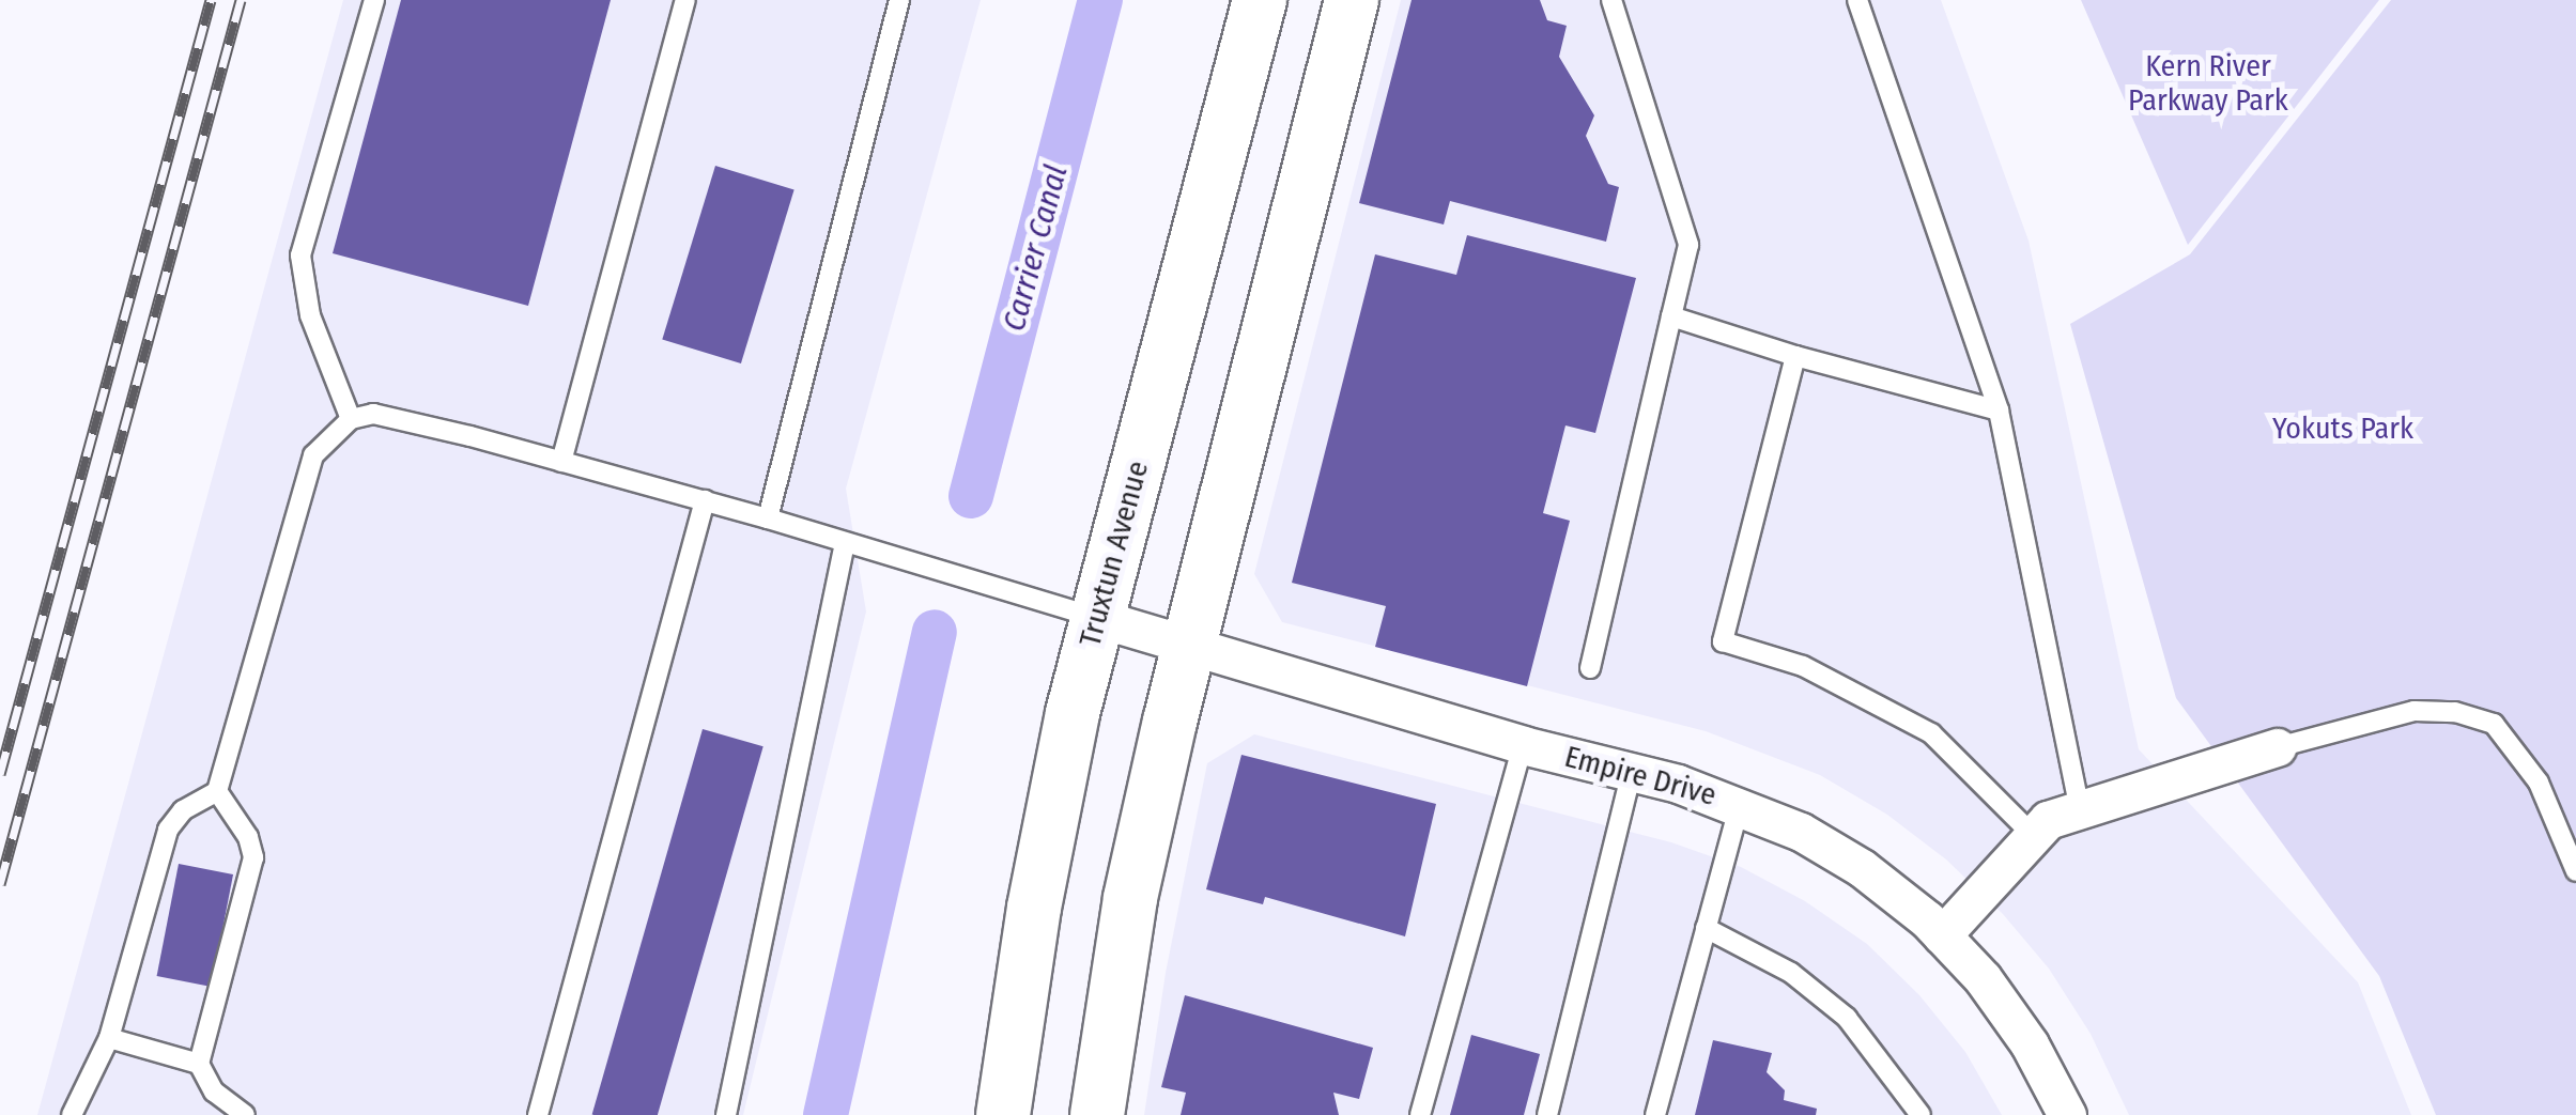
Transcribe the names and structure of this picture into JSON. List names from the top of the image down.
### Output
{
  "streets": {
    "main road": ["Truxtun Avenue"],
    "street": ["Empire Drive"]
  },
  "crossings": [
    ["Truxtun Avenue", "Empire Drive"]
  ],
  "water": ["Carrier Canal"],
  "parks": ["Kern River Parkway Park", "Yokuts Park"]
}
